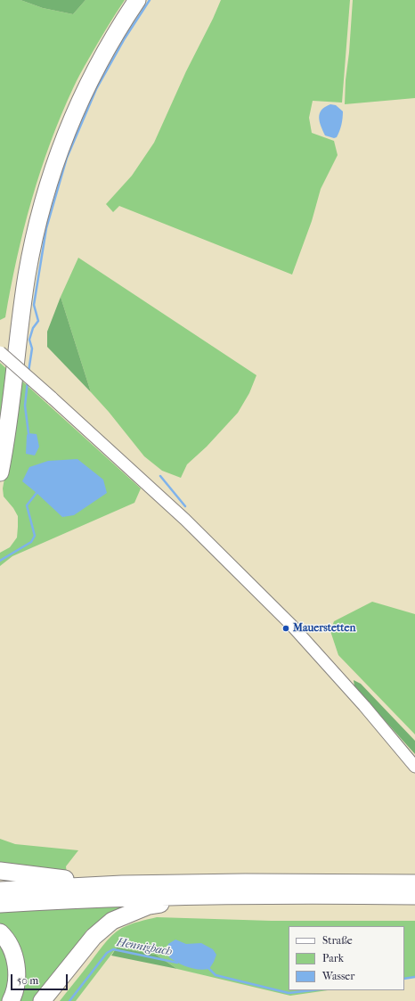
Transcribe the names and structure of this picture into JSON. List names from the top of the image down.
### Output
{
  "water": ["Hennigbach"],
  "places": ["Mauerstetten"],
  "legend": ["Straße", "Park", "Wasser"],
  "scale_bar": "50 m"
}
